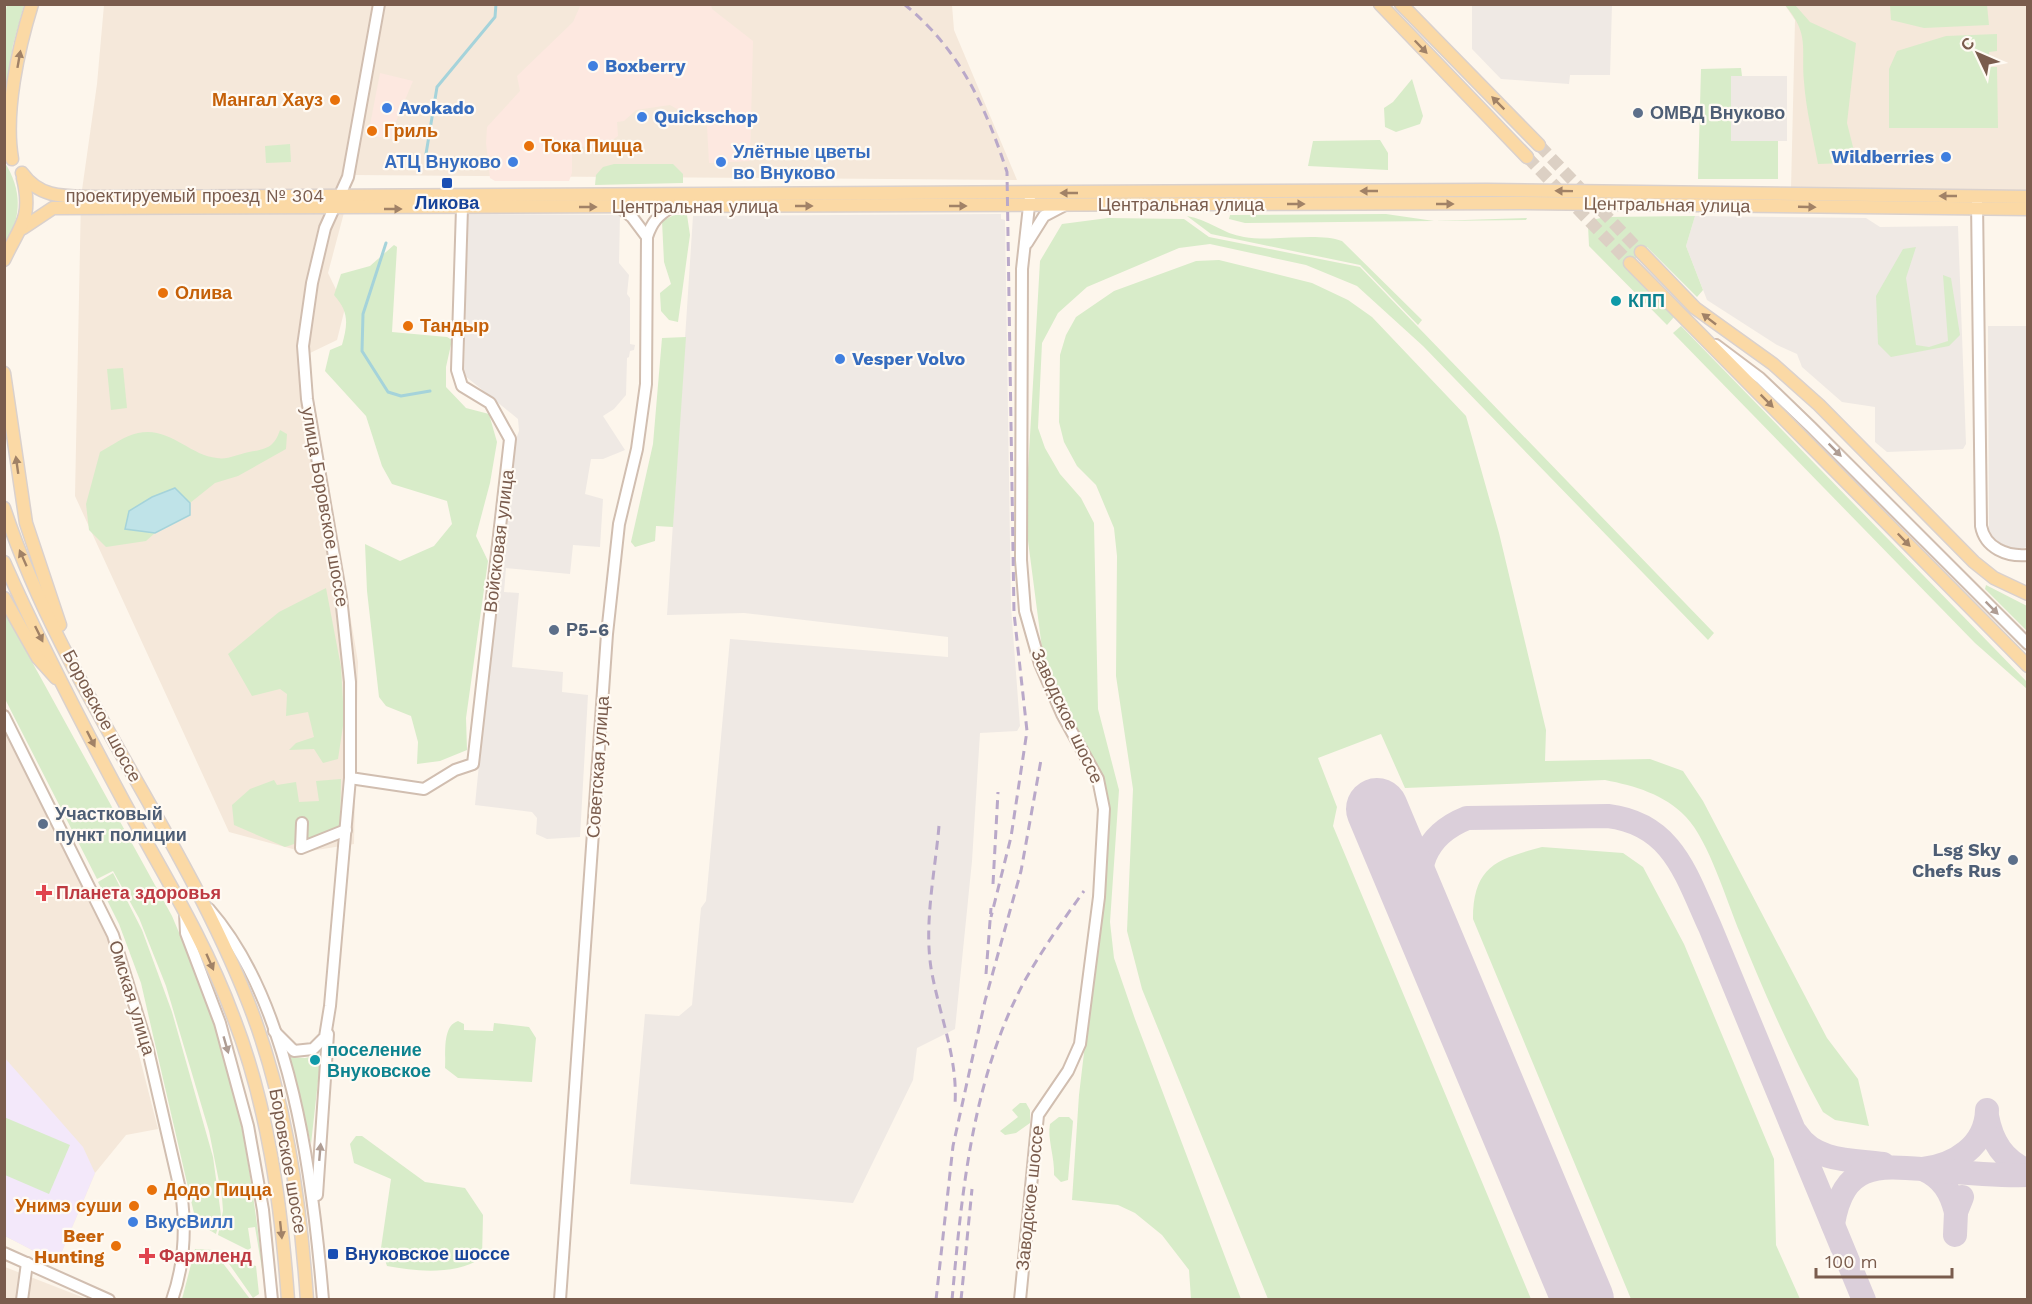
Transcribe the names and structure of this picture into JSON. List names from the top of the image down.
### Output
{
  "streets": {
    "main road": ["проектируемый проезд № 304", "Центральная улица", "Боровское шоссе"],
    "street": [
      "улица Боровское шоссе",
      "Войсковая улица",
      "Заводское шоссе",
      "Советская улица",
      "Омская улица"
    ]
  },
  "crossings": [
    ["проектируемый проезд № 304", "Центральная улица"],
    ["проектируемый проезд № 304", "улица Боровское шоссе"],
    ["Центральная улица", "улица Боровское шоссе"],
    ["Центральная улица", "Войсковая улица"],
    ["Центральная улица", "Заводское шоссе"],
    ["улица Боровское шоссе", "Войсковая улица"]
  ],
  "places": {
    "other": [
      "Boxberry",
      "Мангал Хауз",
      "Avokado",
      "ОМВД Внуково",
      "Quickschop",
      "Гриль",
      "Тока Пицца",
      "Wildberries",
      "АТЦ Внуково",
      "Улётные цветы во Внуково",
      "Олива",
      "КПП",
      "Тандыр",
      "Vesper Volvo",
      "Р5-6",
      "Участковый пункт полиции",
      "Lsg Sky Chefs Rus",
      "поселение Внуковское",
      "Додо Пицца",
      "Унимэ суши",
      "ВкусВилл",
      "Beer Hunting"
    ],
    "transit": ["Ликова", "Внуковское шоссе"],
    "health": ["Планета здоровья", "Фармленд"]
  },
  "scale_bar": "100 m",
  "north": "top left"
}
